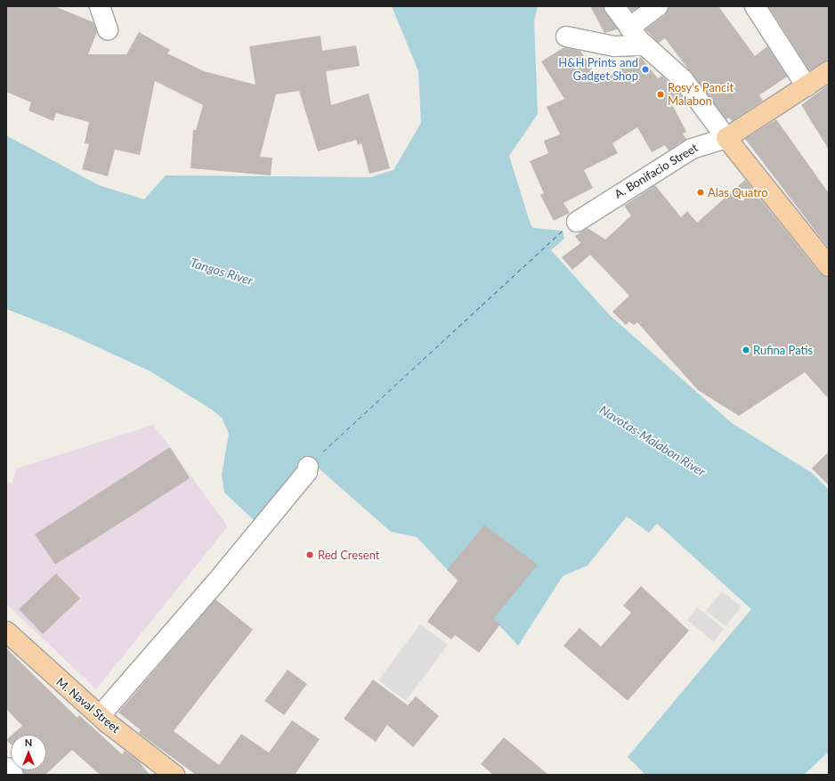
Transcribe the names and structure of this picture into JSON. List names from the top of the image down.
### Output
{
  "streets": {
    "main road": ["A. Bonifacio Street", "M. Naval Street"]
  },
  "water": ["Tangos River", "Navotas-Malabon River"],
  "places": [
    "H&H Prints and Gadget Shop",
    "Rosy's Pancit Malabon",
    "Alas Quatro",
    "Rufina Patis",
    "Red Cresent"
  ],
  "north": "top"
}
